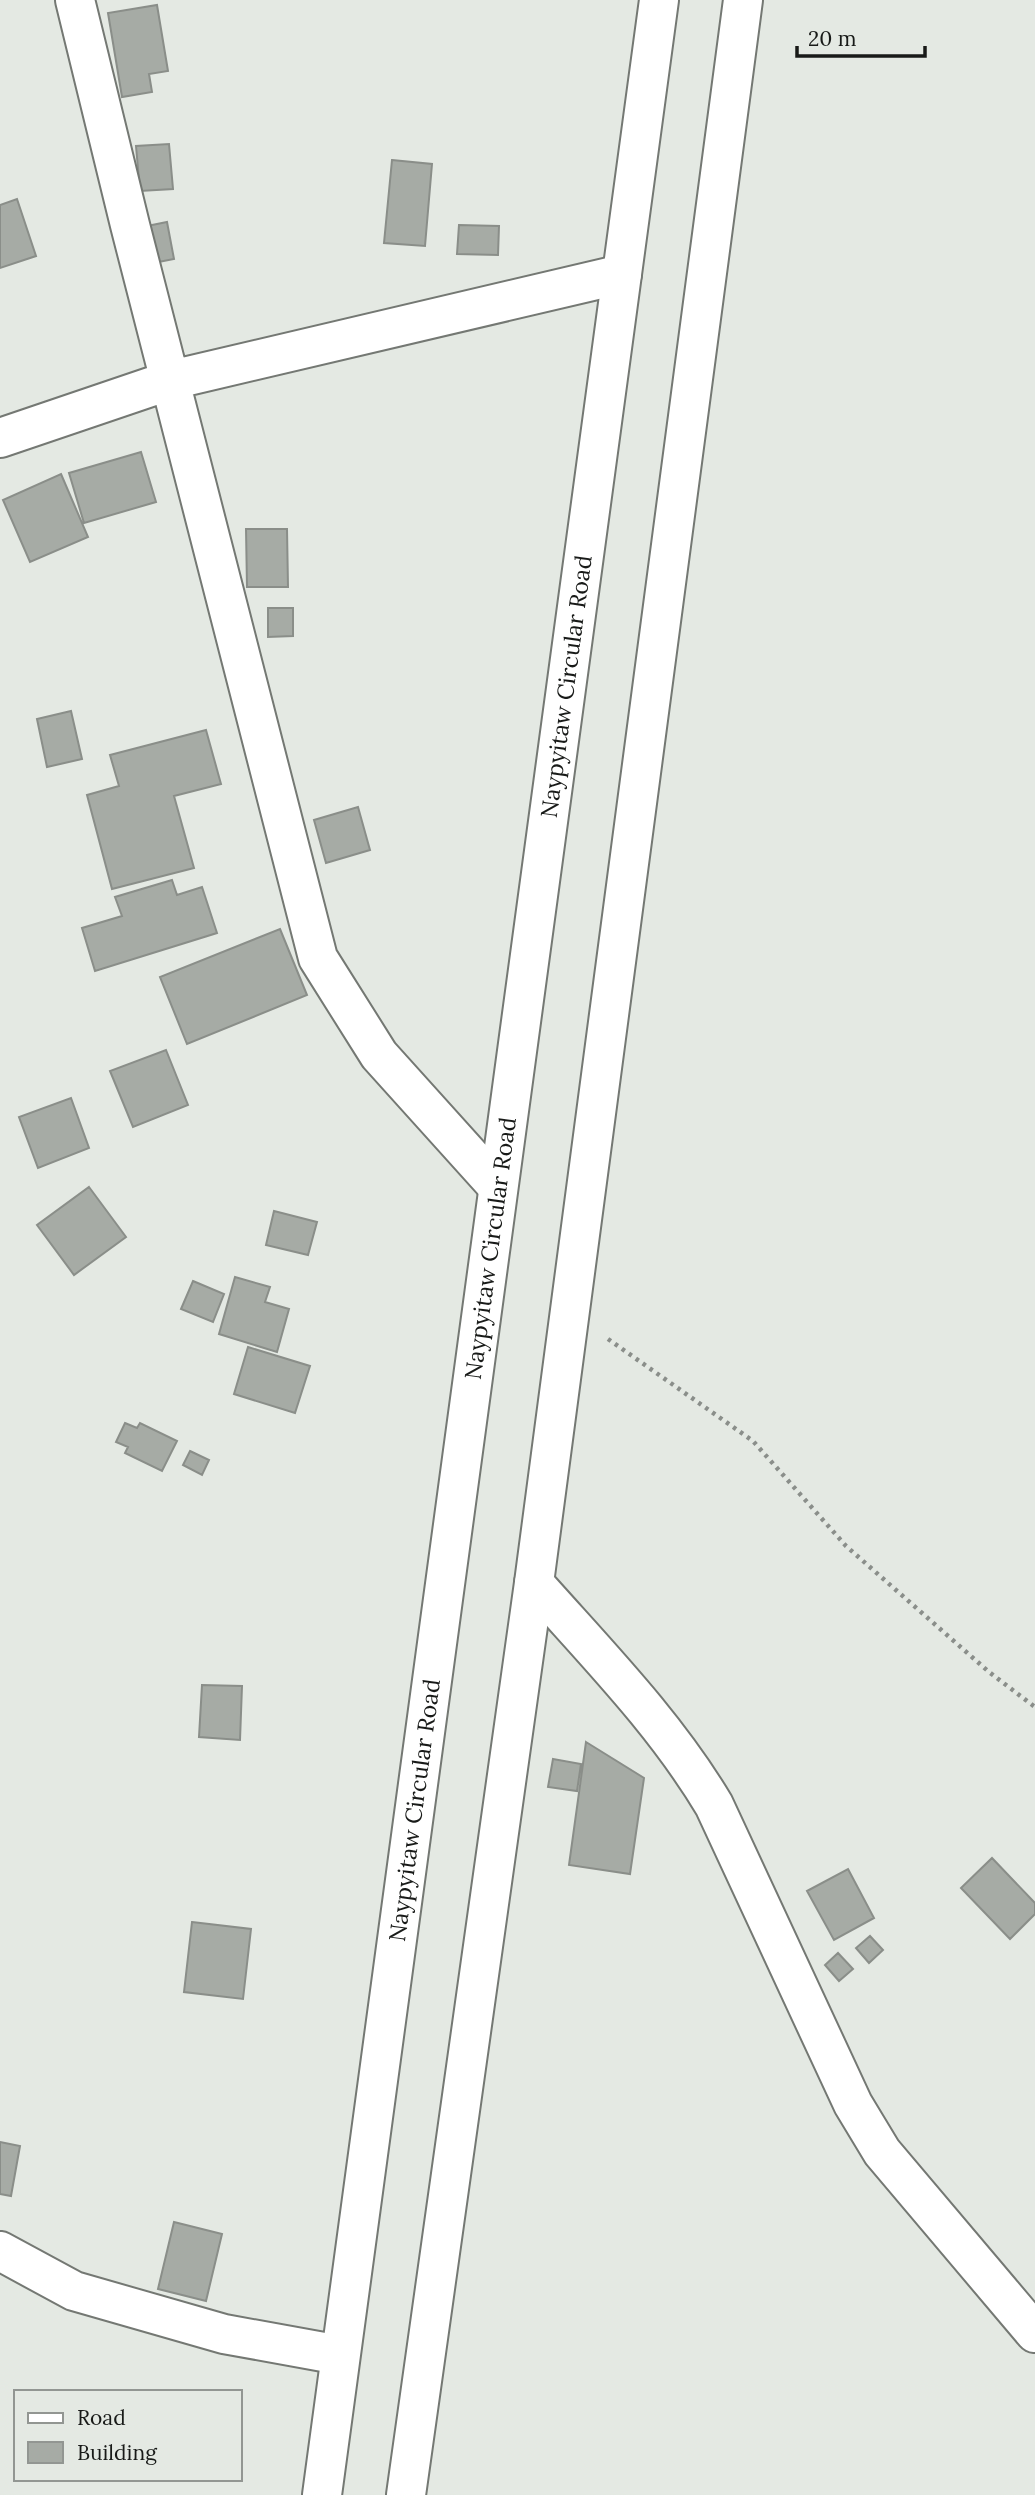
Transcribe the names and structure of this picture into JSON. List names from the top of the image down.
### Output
{
  "streets": {
    "main road": ["Naypyitaw Circular Road"]
  },
  "legend": ["Road", "Building"],
  "scale_bar": "20 m"
}
